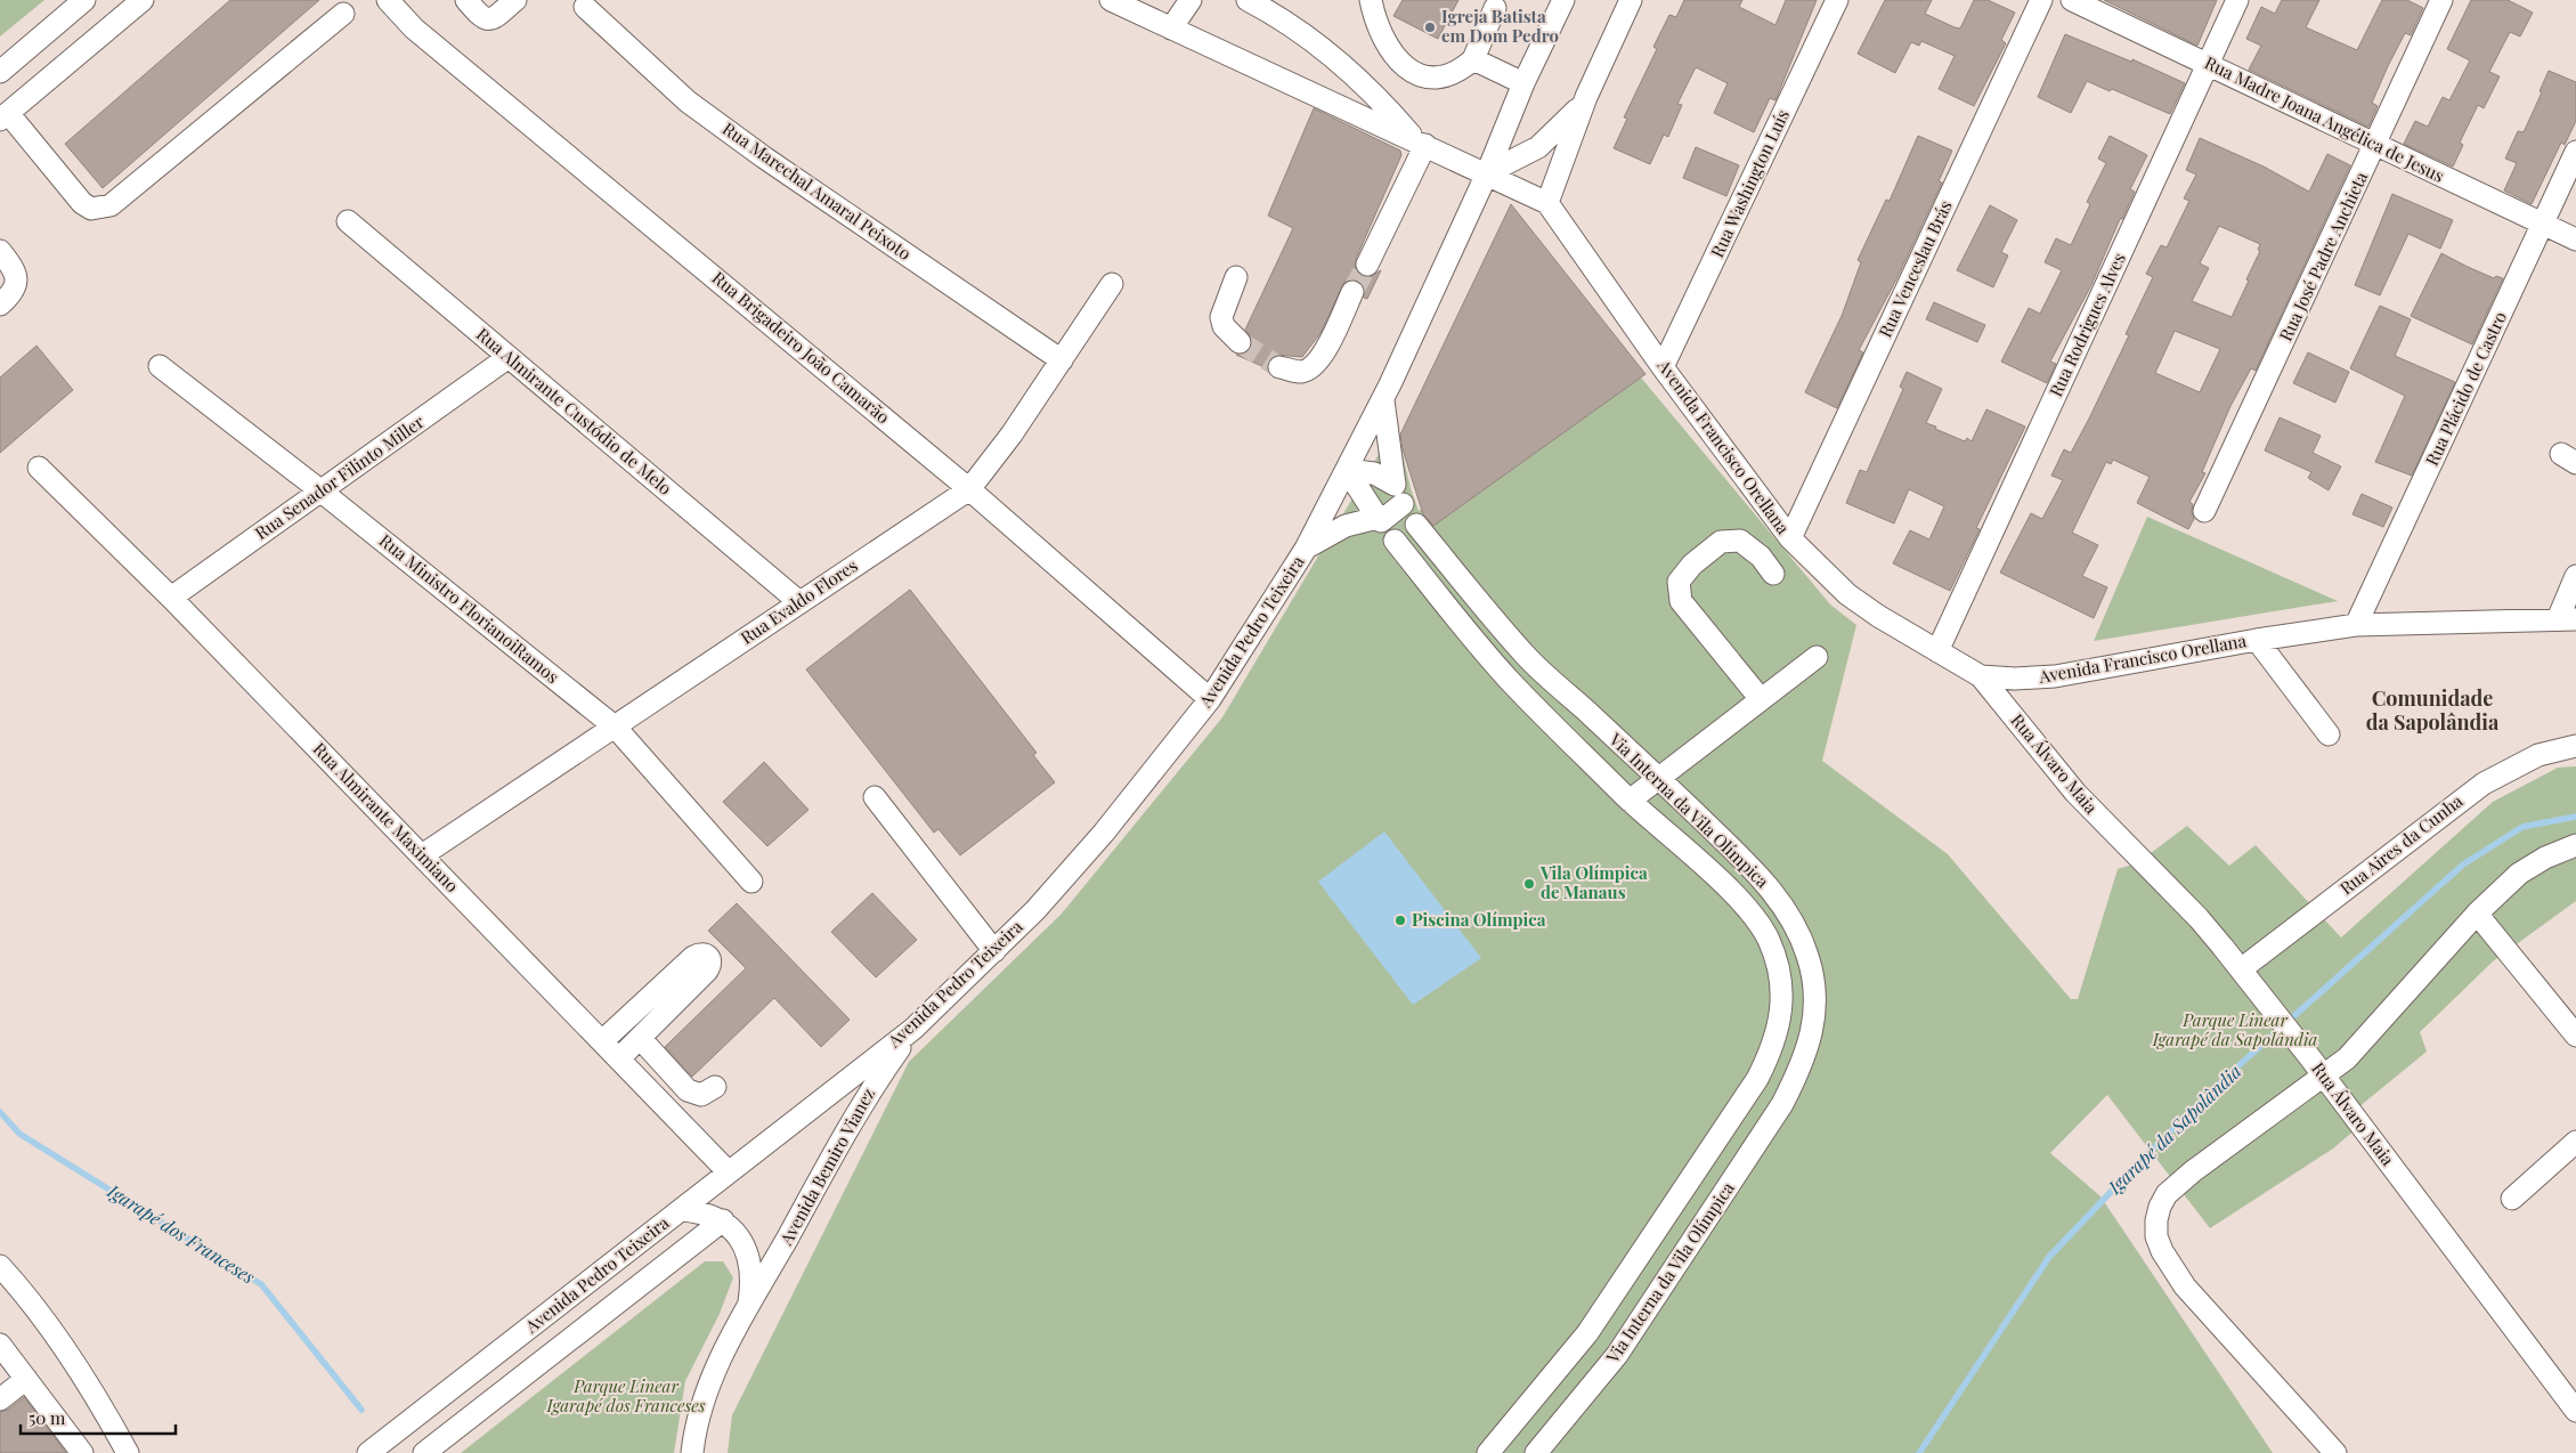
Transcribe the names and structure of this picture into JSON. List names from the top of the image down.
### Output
{
  "streets": {
    "street": [
      "Rua Madre Joana Angélica de Jesus",
      "Rua Washington Luís",
      "Rua Marechal Amaral Peixoto",
      "Rua José Padre Anchieta",
      "Rua Venceslau Brás",
      "Rua Rodrigues Alves",
      "Rua Brigadeiro João Camarão",
      "Rua Plácido de Castro",
      "Rua Almirante Custódio de Melo",
      "Avenida Francisco Orellana",
      "Rua Senador Filinto Miller",
      "Rua Evaldo Flores",
      "Rua Ministro FlorianoiRamos",
      "Avenida Pedro Teixeira",
      "Rua Álvaro Maia",
      "Via Interna da Vila Olímpica",
      "Rua Almirante Maximiano",
      "Rua Aires da Cunha",
      "Avenida Bemiro Vianez"
    ]
  },
  "crossings": [
    ["Rua Madre Joana Angélica de Jesus", "Rua José Padre Anchieta"],
    ["Rua Madre Joana Angélica de Jesus", "Rua Rodrigues Alves"],
    ["Rua Madre Joana Angélica de Jesus", "Rua Plácido de Castro"],
    ["Rua Washington Luís", "Avenida Francisco Orellana"],
    ["Rua Marechal Amaral Peixoto", "Rua Evaldo Flores"],
    ["Rua Venceslau Brás", "Avenida Francisco Orellana"],
    ["Rua Rodrigues Alves", "Avenida Francisco Orellana"],
    ["Rua Brigadeiro João Camarão", "Rua Evaldo Flores"],
    ["Rua Brigadeiro João Camarão", "Avenida Pedro Teixeira"],
    ["Rua Plácido de Castro", "Avenida Francisco Orellana"],
    ["Rua Almirante Custódio de Melo", "Rua Senador Filinto Miller"],
    ["Rua Almirante Custódio de Melo", "Rua Evaldo Flores"],
    ["Avenida Francisco Orellana", "Avenida Pedro Teixeira"],
    ["Avenida Francisco Orellana", "Rua Álvaro Maia"],
    ["Rua Senador Filinto Miller", "Rua Ministro FlorianoiRamos"],
    ["Rua Senador Filinto Miller", "Rua Almirante Maximiano"],
    ["Rua Evaldo Flores", "Rua Ministro FlorianoiRamos"],
    ["Rua Evaldo Flores", "Rua Almirante Maximiano"],
    ["Avenida Pedro Teixeira", "Rua Almirante Maximiano"],
    ["Avenida Pedro Teixeira", "Avenida Bemiro Vianez"],
    ["Rua Álvaro Maia", "Rua Aires da Cunha"]
  ],
  "districts": ["Comunidade da Sapolândia"],
  "water": ["Igarapé da Sapolândia", "Igarapé dos Franceses"],
  "parks": ["Parque Linear Igarapé da Sapolândia", "Parque Linear Igarapé dos Franceses"],
  "places": ["Igreja Batista em Dom Pedro", "Vila Olímpica de Manaus", "Piscina Olímpica"],
  "scale_bar": "50 m"
}
